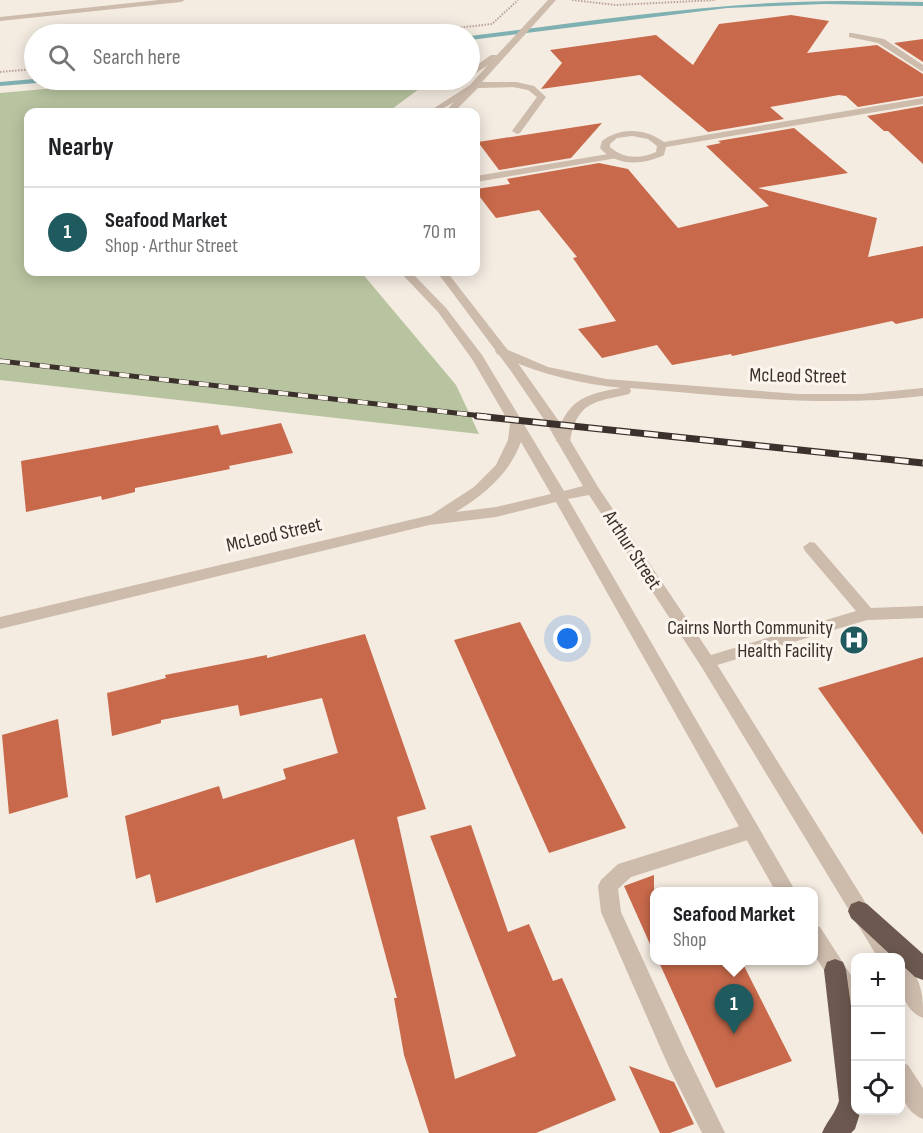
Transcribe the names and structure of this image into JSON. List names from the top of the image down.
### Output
{
  "streets": {
    "street": ["McLeod Street", "Arthur Street"]
  },
  "crossings": [
    ["McLeod Street", "Arthur Street"]
  ],
  "places": {
    "hospital": ["Cairns North Community Health Facility"]
  },
  "page": {
    "search": "Search here",
    "heading": "Nearby",
    "list": [
      {
        "mark": "1",
        "name": "Seafood Market",
        "note": "Shop · Arthur Street",
        "value": "70 m"
      }
    ],
    "popup": ["Seafood Market", "Shop"],
    "map_buttons": ["+", "−"],
    "pins": "1"
  }
}
